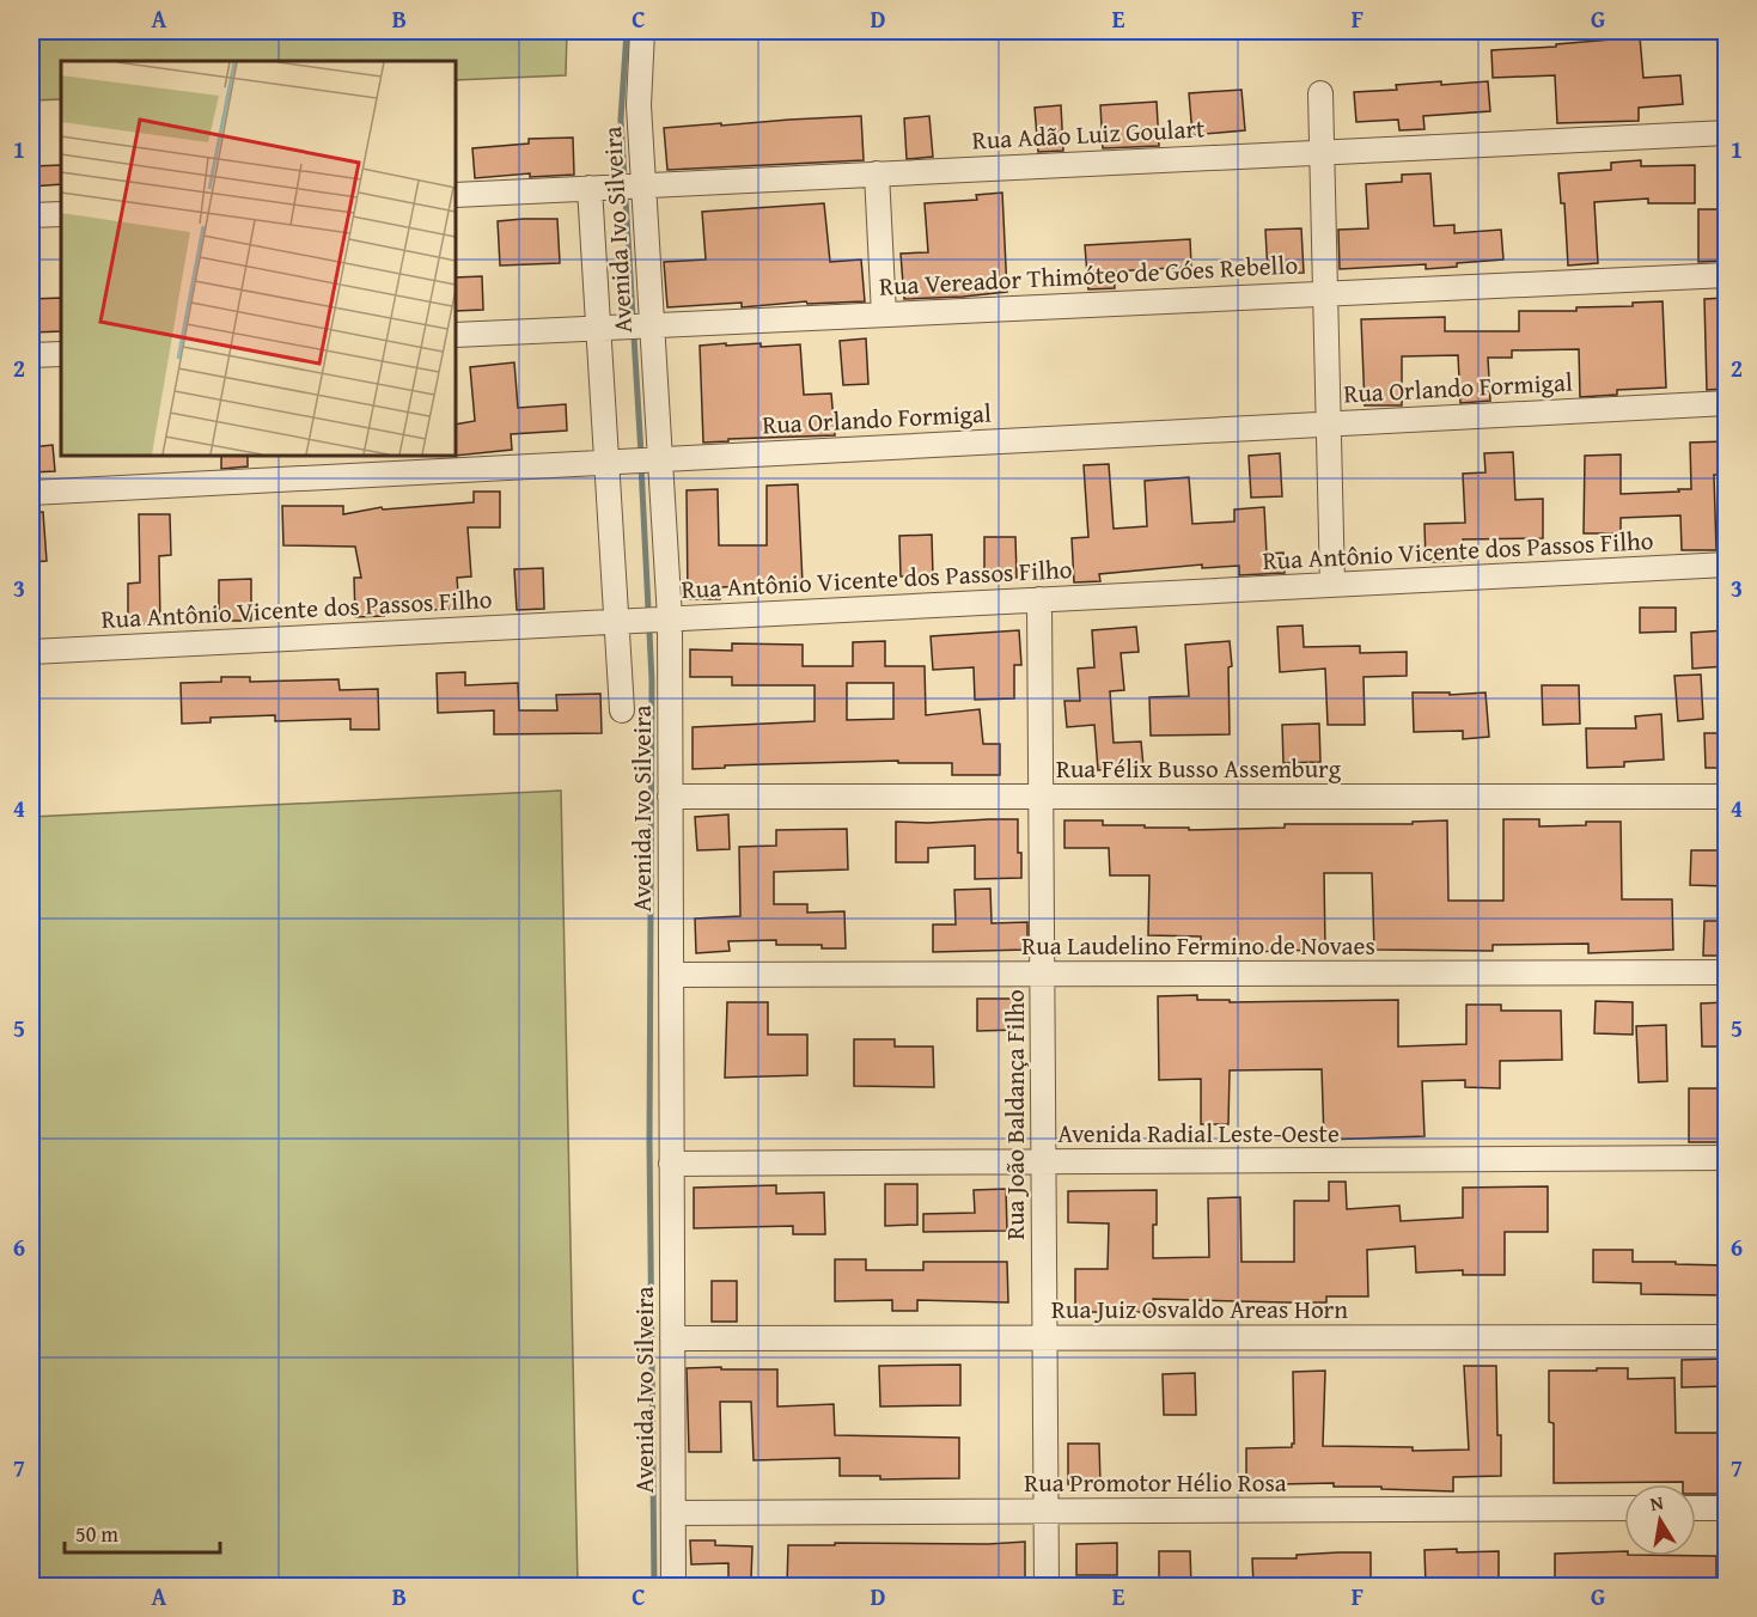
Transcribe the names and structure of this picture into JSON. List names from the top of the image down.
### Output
{
  "streets": {
    "street": [
      "Rua Adão Luiz Goulart",
      "Avenida Ivo Silveira",
      "Rua Vereador Thimóteo de Góes Rebello",
      "Rua Orlando Formigal",
      "Rua Antônio Vicente dos Passos Filho",
      "Rua Félix Busso Assemburg",
      "Rua Laudelino Fermino de Novaes",
      "Rua João Baldança Filho",
      "Avenida Radial Leste-Oeste",
      "Rua Juiz Osvaldo Areas Horn",
      "Rua Promotor Hélio Rosa"
    ]
  },
  "crossings": [
    ["Rua Adão Luiz Goulart", "Avenida Ivo Silveira"],
    ["Avenida Ivo Silveira", "Rua Vereador Thimóteo de Góes Rebello"],
    ["Avenida Ivo Silveira", "Rua Orlando Formigal"],
    ["Avenida Ivo Silveira", "Rua Antônio Vicente dos Passos Filho"],
    ["Avenida Ivo Silveira", "Rua Félix Busso Assemburg"],
    ["Avenida Ivo Silveira", "Rua Laudelino Fermino de Novaes"],
    ["Avenida Ivo Silveira", "Avenida Radial Leste-Oeste"],
    ["Avenida Ivo Silveira", "Rua Juiz Osvaldo Areas Horn"],
    ["Avenida Ivo Silveira", "Rua Promotor Hélio Rosa"],
    ["Rua Antônio Vicente dos Passos Filho", "Rua João Baldança Filho"],
    ["Rua Félix Busso Assemburg", "Rua João Baldança Filho"],
    ["Rua Laudelino Fermino de Novaes", "Rua João Baldança Filho"],
    ["Rua João Baldança Filho", "Avenida Radial Leste-Oeste"],
    ["Rua João Baldança Filho", "Rua Juiz Osvaldo Areas Horn"],
    ["Rua João Baldança Filho", "Rua Promotor Hélio Rosa"]
  ],
  "scale_bar": "50 m",
  "north": "top",
  "grid": {
    "columns": [
      "A",
      "B",
      "C",
      "D",
      "E",
      "F",
      "G"
    ],
    "rows": [
      "1",
      "2",
      "3",
      "4",
      "5",
      "6",
      "7"
    ]
  }
}
